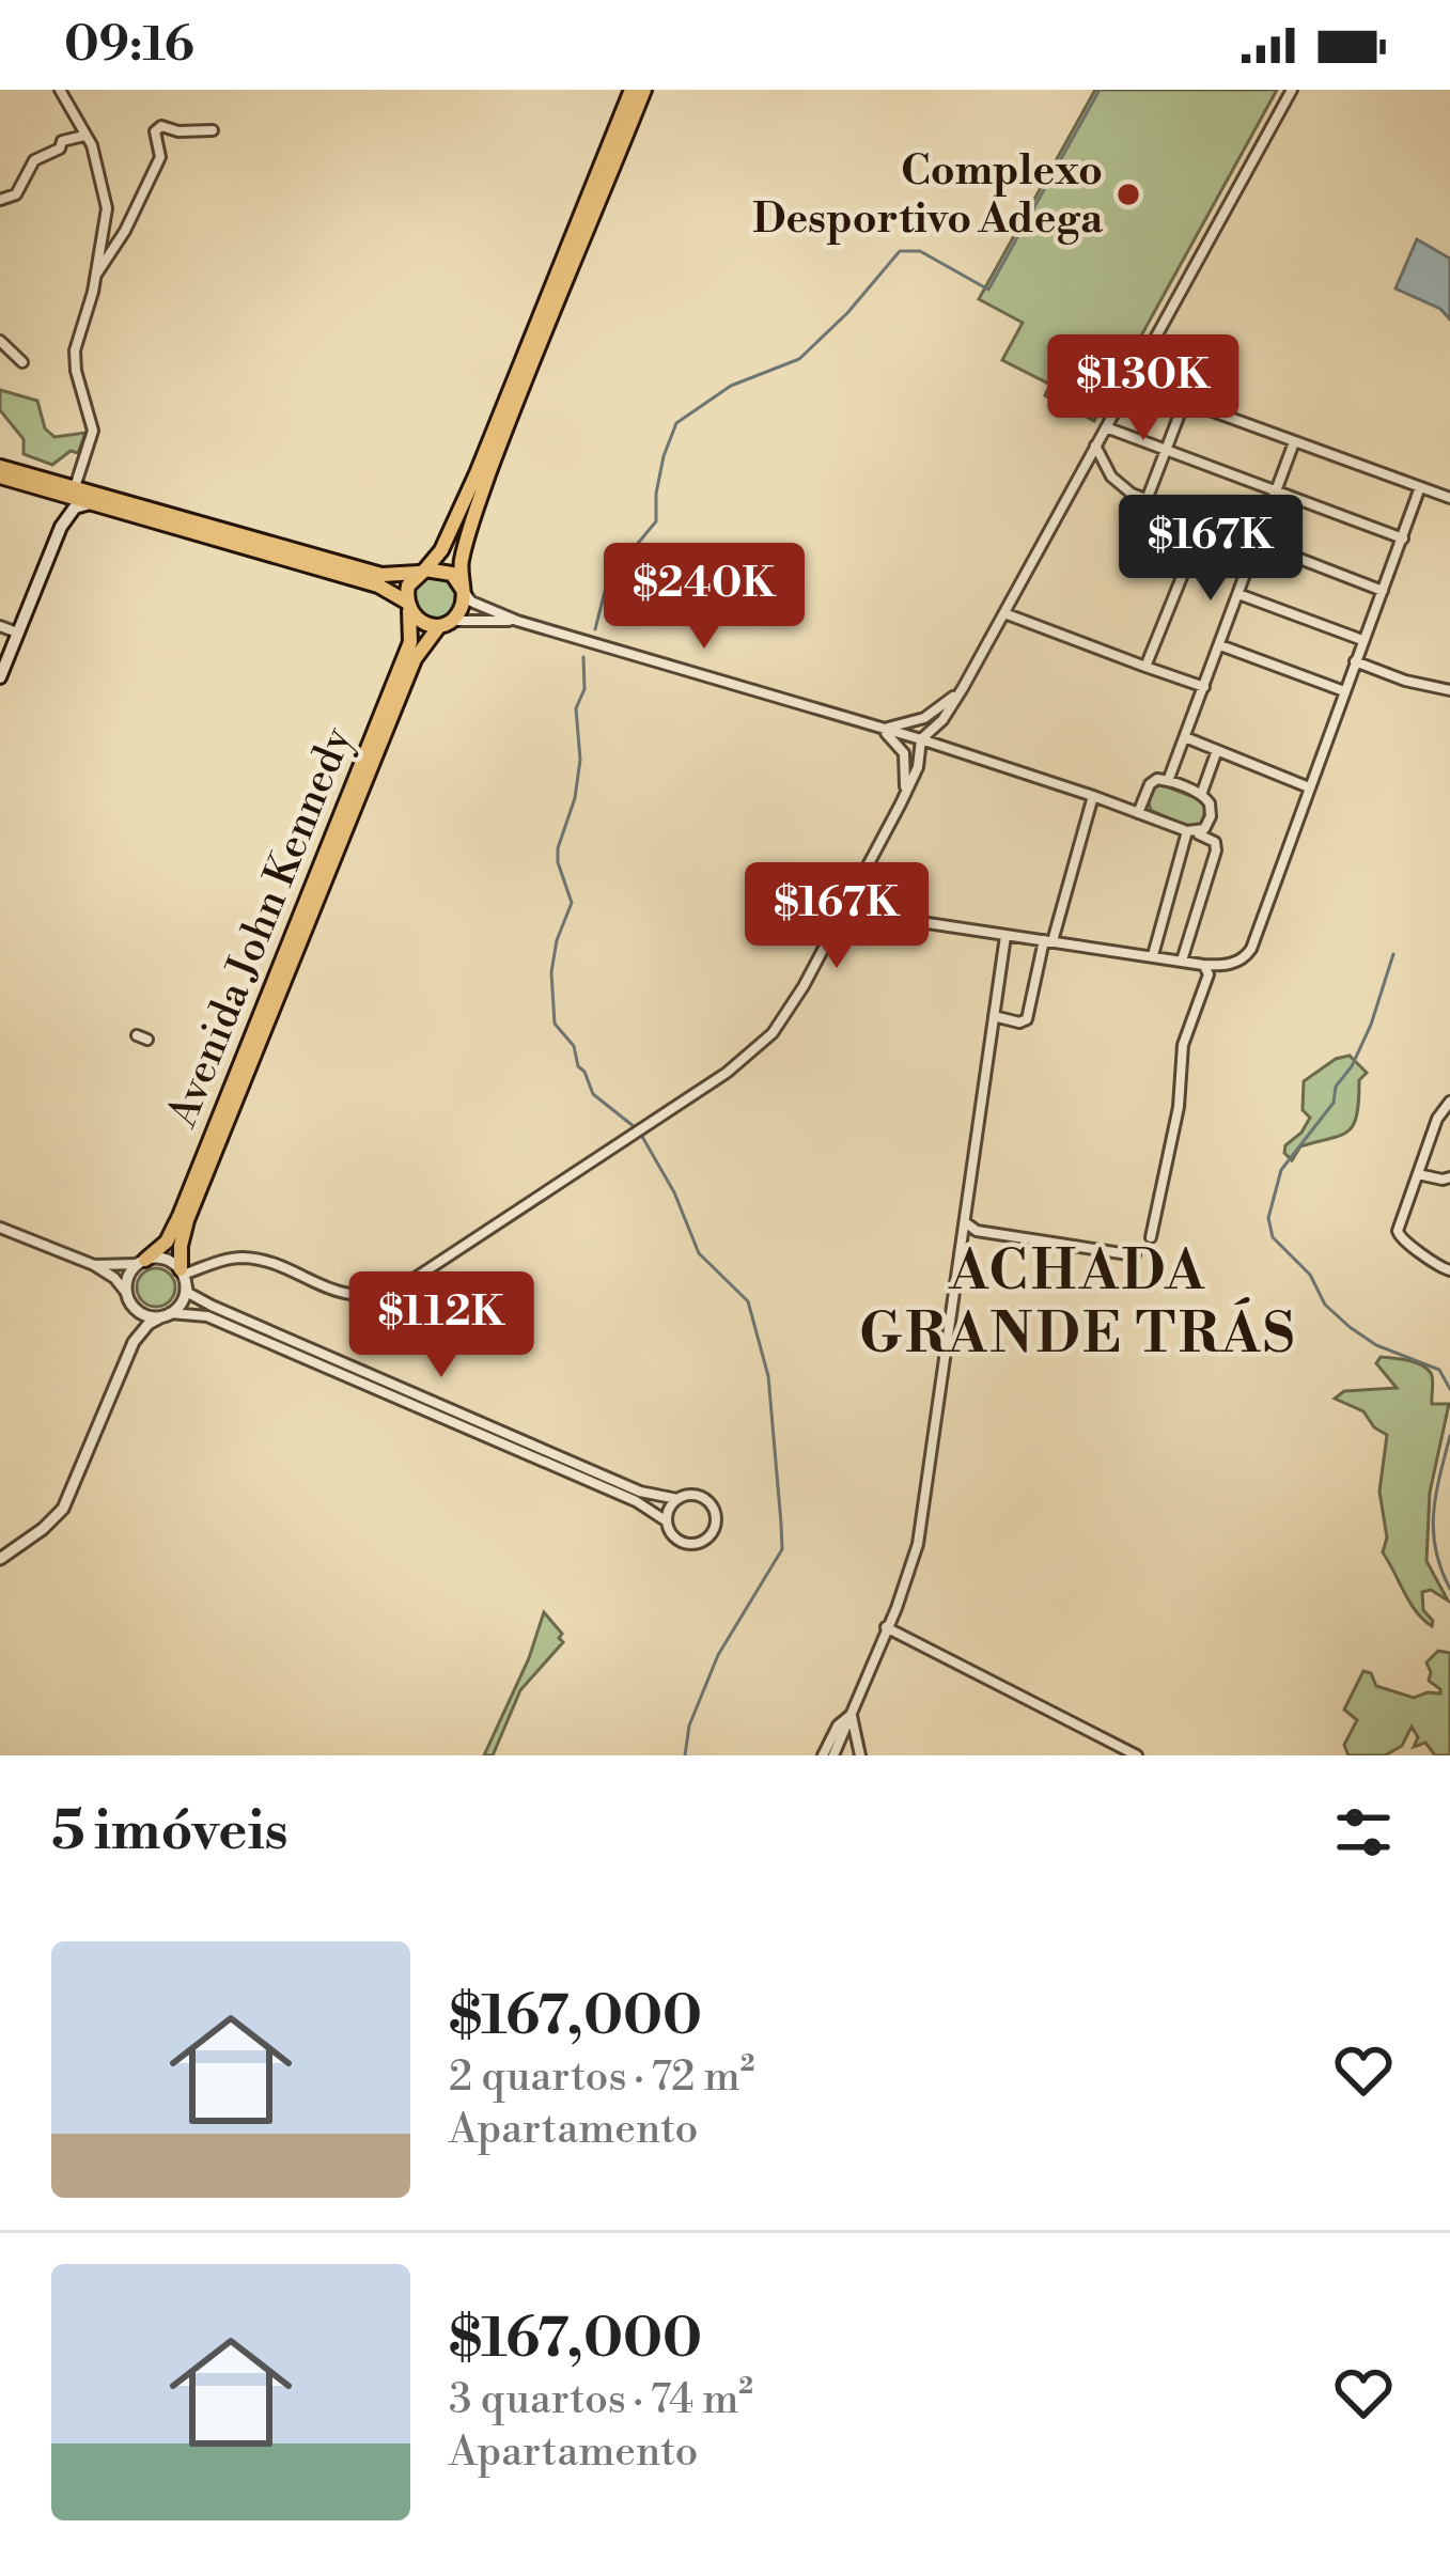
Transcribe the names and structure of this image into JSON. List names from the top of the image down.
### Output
{
  "streets": {
    "main road": ["Avenida John Kennedy"]
  },
  "districts": ["ACHADA GRANDE TRÁS"],
  "places": ["Complexo Desportivo Adega"],
  "page": {
    "status": "09:16",
    "price": [
      "$130K",
      "$167K",
      "$240K",
      "$167K",
      "$112K"
    ],
    "heading": "5 imóveis",
    "list": [
      {
        "name": "$167,000",
        "note": "2 quartos · 72 m² · Apartamento"
      },
      {
        "name": "$167,000",
        "note": "3 quartos · 74 m² · Apartamento"
      }
    ]
  }
}
